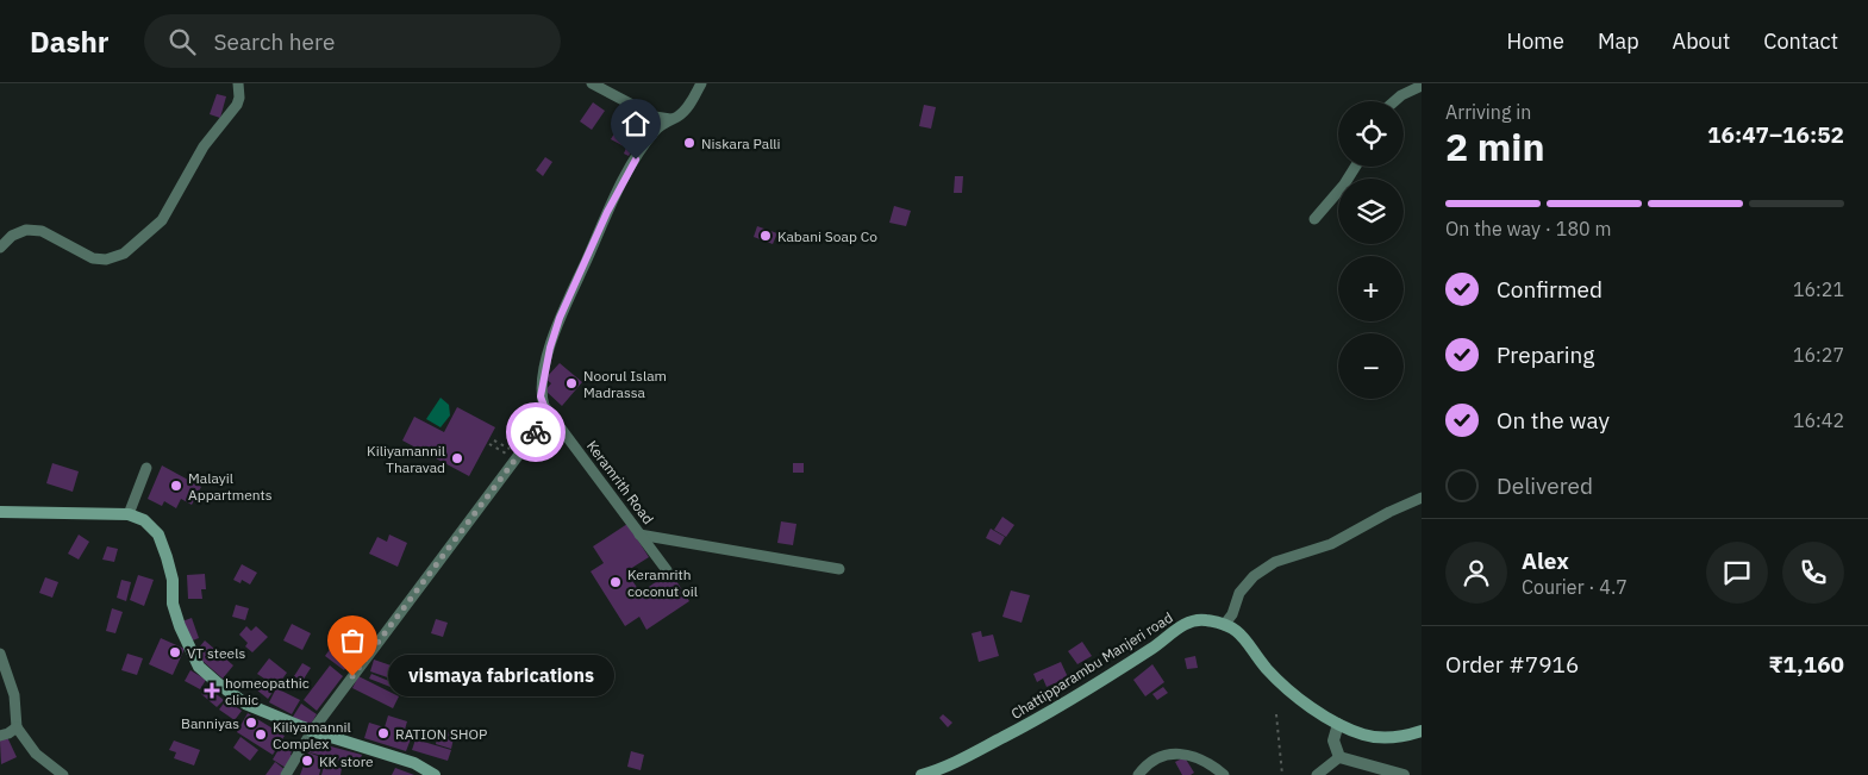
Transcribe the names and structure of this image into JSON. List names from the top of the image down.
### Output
{
  "streets": {
    "main road": ["Chattipparambu Manjeri road"],
    "street": ["Keramrith Road"]
  },
  "places": {
    "other": [
      "Niskara Palli",
      "Kabani Soap Co",
      "Noorul Islam Madrassa",
      "Kiliyamannil Tharavad",
      "Malayil Appartments",
      "Keramrith coconut oil",
      "VT steels",
      "vismaya fabrications",
      "Banniyas",
      "RATION SHOP",
      "Kiliyamannil Complex",
      "KK store"
    ],
    "health": ["homeopathic clinic"]
  },
  "page": {
    "header": "Dashr",
    "search": "Search here",
    "nav": [
      "Home",
      "Map",
      "About",
      "Contact"
    ],
    "heading": ["2 min", "Arriving in", "16:47–16:52"],
    "panel": [
      "Alex",
      "Courier · 4.7",
      "Order #7916",
      "₹1,160"
    ],
    "map_buttons": ["+", "−"],
    "bar": "On the way · 180 m",
    "list": [
      ["Confirmed", "16:21"],
      ["Preparing", "16:27"],
      ["On the way", "16:42"],
      "Delivered"
    ],
    "bubble": "vismaya fabrications"
  }
}
